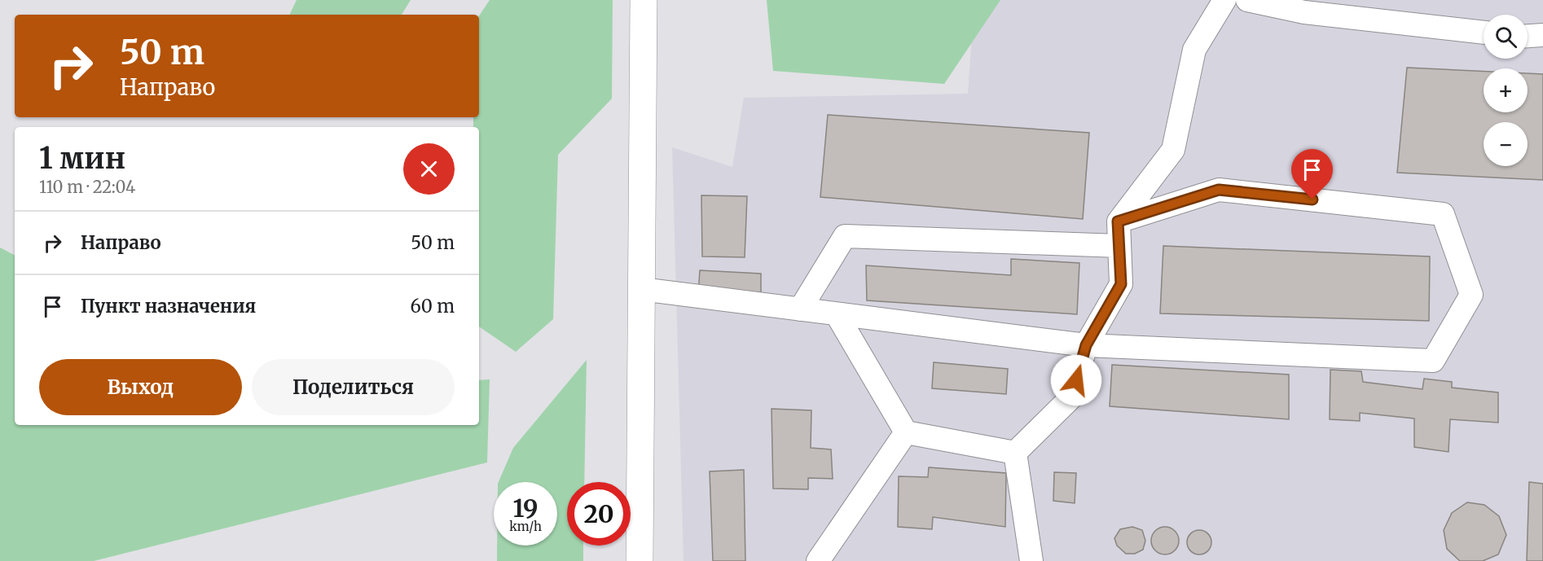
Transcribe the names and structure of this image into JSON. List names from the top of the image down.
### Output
{
  "page": {
    "map_buttons": ["+", "−"],
    "turn": ["50 m", "Направо"],
    "heading": ["1 мин", "110 m · 22:04"],
    "list": [
      {
        "name": "Направо",
        "value": "50 m"
      },
      {
        "name": "Пункт назначения",
        "value": "60 m"
      }
    ],
    "buttons": ["Выход", "Поделиться"],
    "speed": "19 km/h",
    "limit": "20"
  }
}
